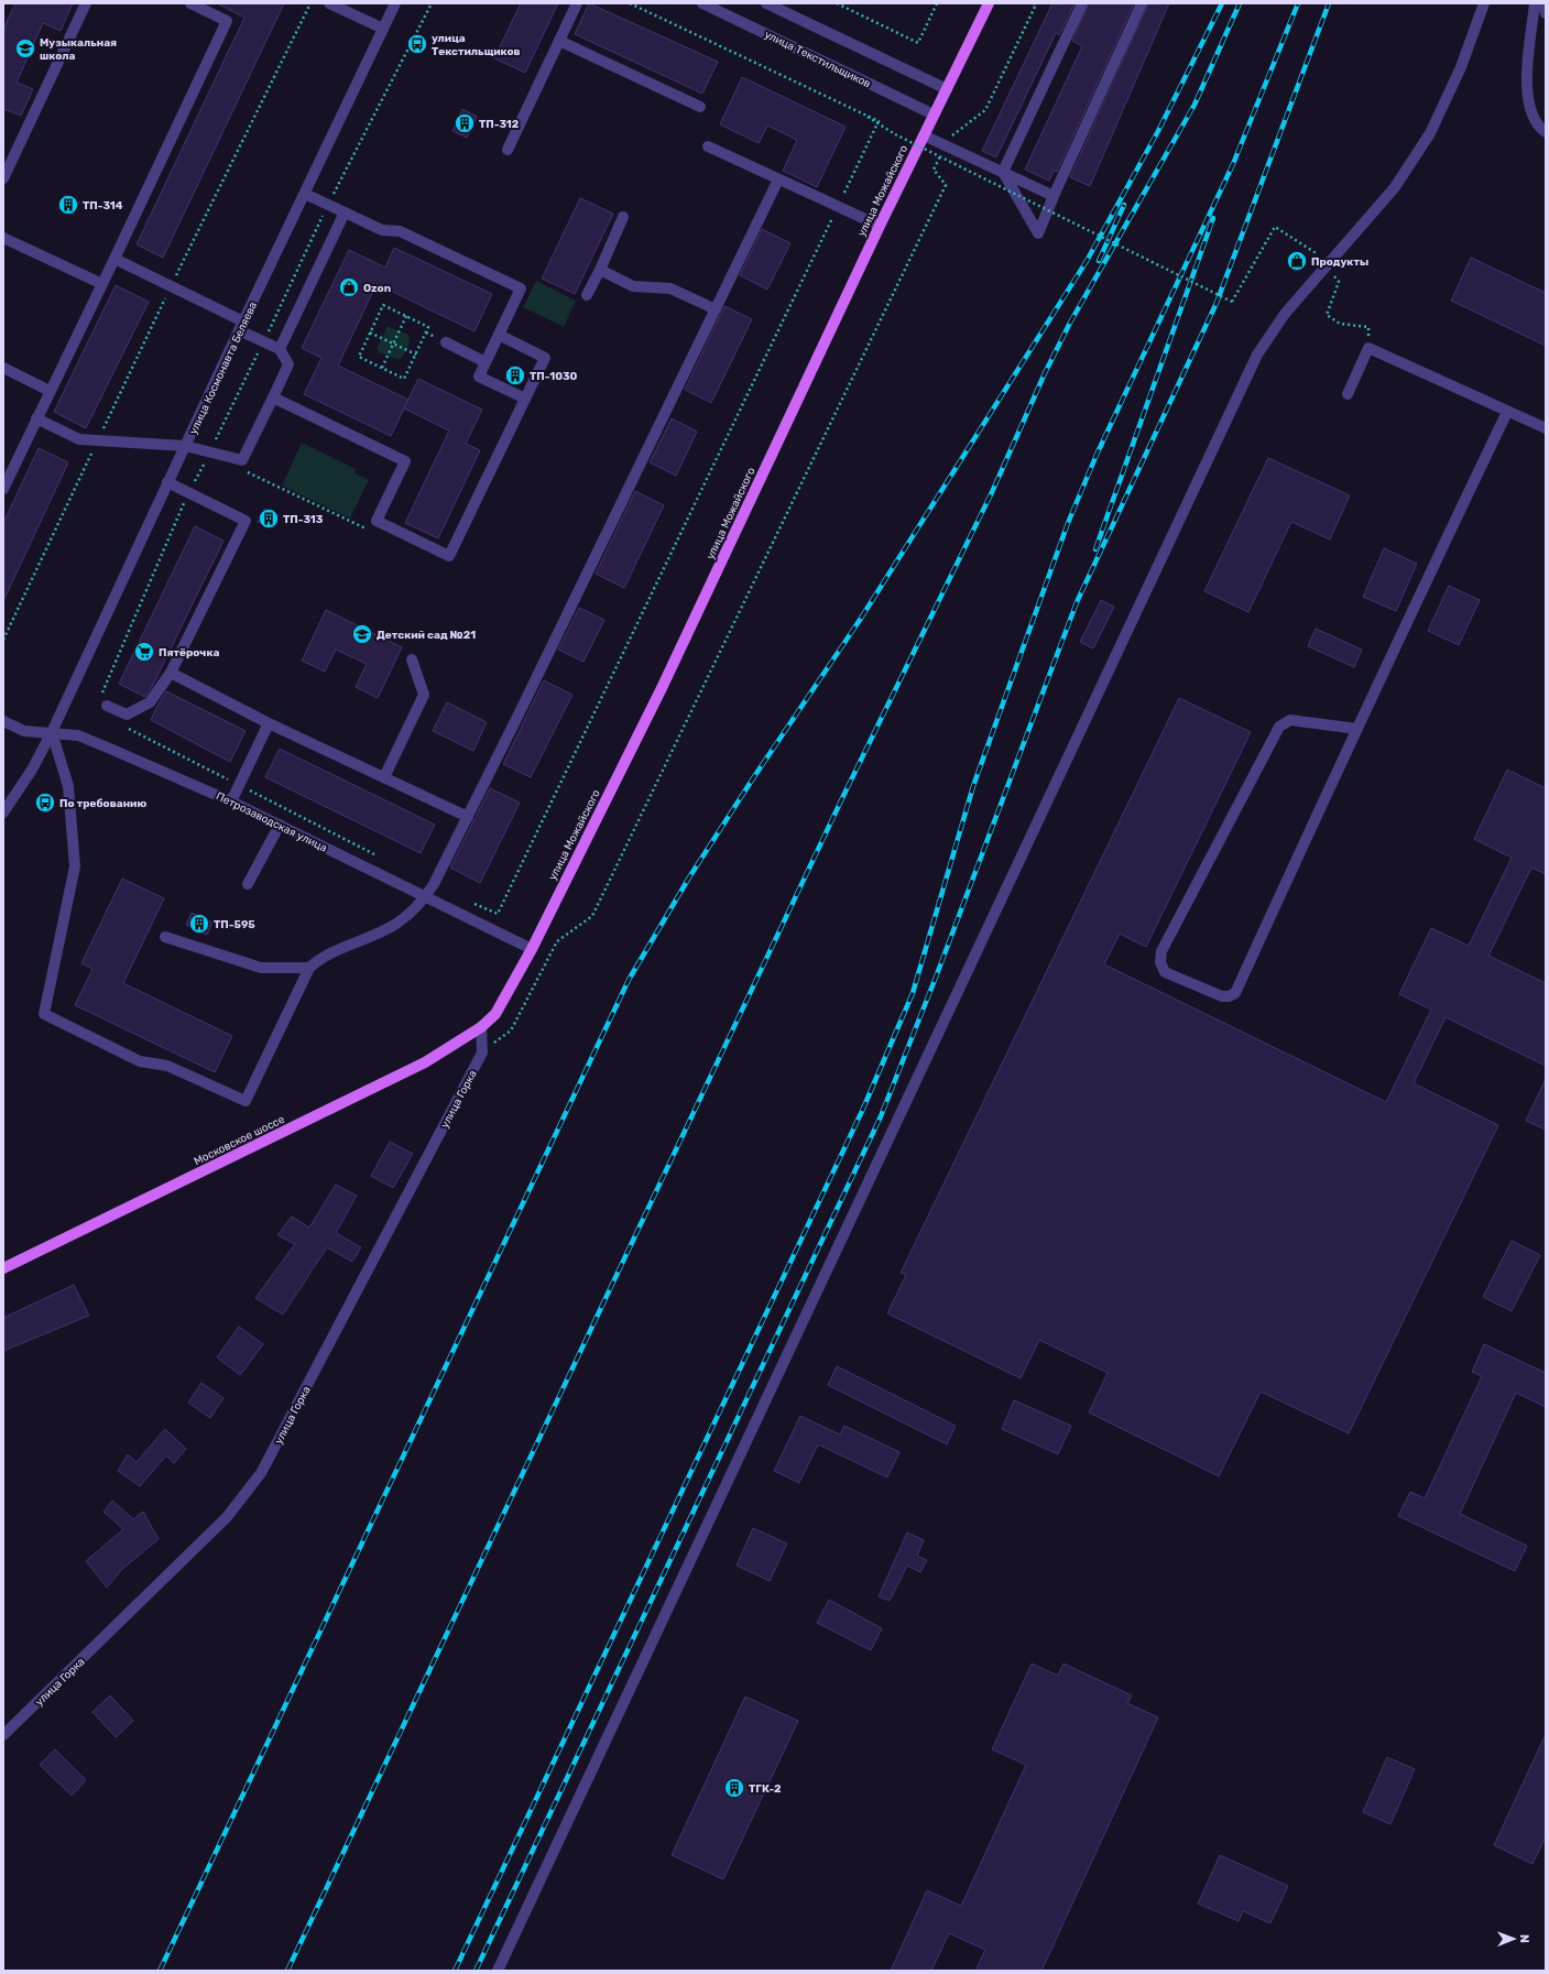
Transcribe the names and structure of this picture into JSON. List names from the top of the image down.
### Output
{
  "streets": {
    "main road": ["улица Можайского", "Московское шоссе"],
    "street": [
      "улица Текстильщиков",
      "улица Космонавта Беляева",
      "Петрозаводская улица",
      "улица Горка"
    ]
  },
  "crossings": [
    ["улица Текстильщиков", "улица Можайского"],
    ["улица Можайского", "Петрозаводская улица"],
    ["улица Можайского", "Московское шоссе"],
    ["улица Космонавта Беляева", "Петрозаводская улица"]
  ],
  "places": {
    "bus stop": ["улица Текстильщиков", "По требованию"],
    "school or university": ["Музыкальная школа", "Детский сад №21"],
    "building": [
      "ТП-312",
      "ТП-314",
      "ТП-1030",
      "ТП-313",
      "ТП-595",
      "ТГК-2"
    ],
    "shop": ["Продукты", "Ozon"],
    "supermarket": ["Пятёрочка"]
  },
  "north": "right"
}
